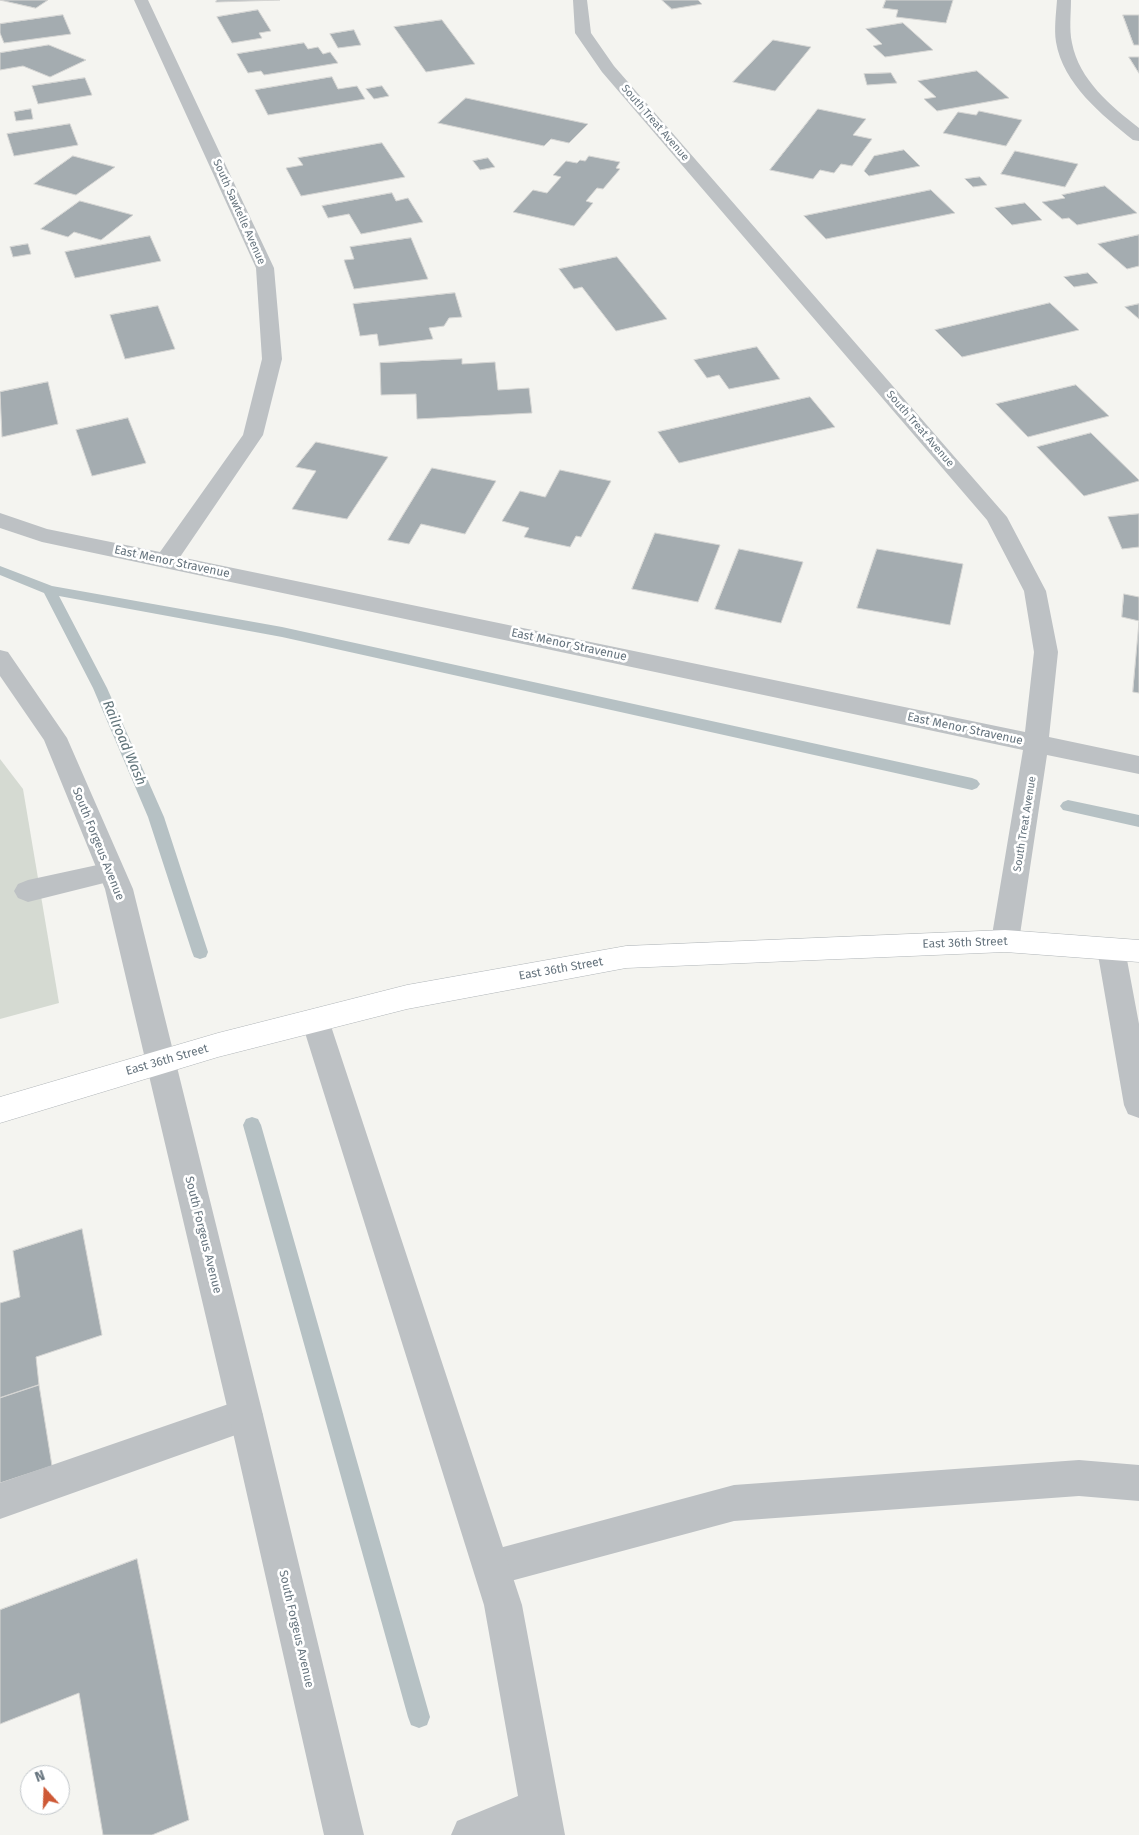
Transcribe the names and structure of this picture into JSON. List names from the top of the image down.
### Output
{
  "streets": {
    "main road": ["East 36th Street"],
    "street": [
      "South Treat Avenue",
      "South Sawtelle Avenue",
      "East Menor Stravenue",
      "South Forgeus Avenue"
    ]
  },
  "crossings": [
    ["South Treat Avenue", "East Menor Stravenue"],
    ["South Treat Avenue", "East 36th Street"],
    ["South Sawtelle Avenue", "East Menor Stravenue"],
    ["South Forgeus Avenue", "East 36th Street"]
  ],
  "water": ["Railroad Wash"],
  "north": "top"
}
